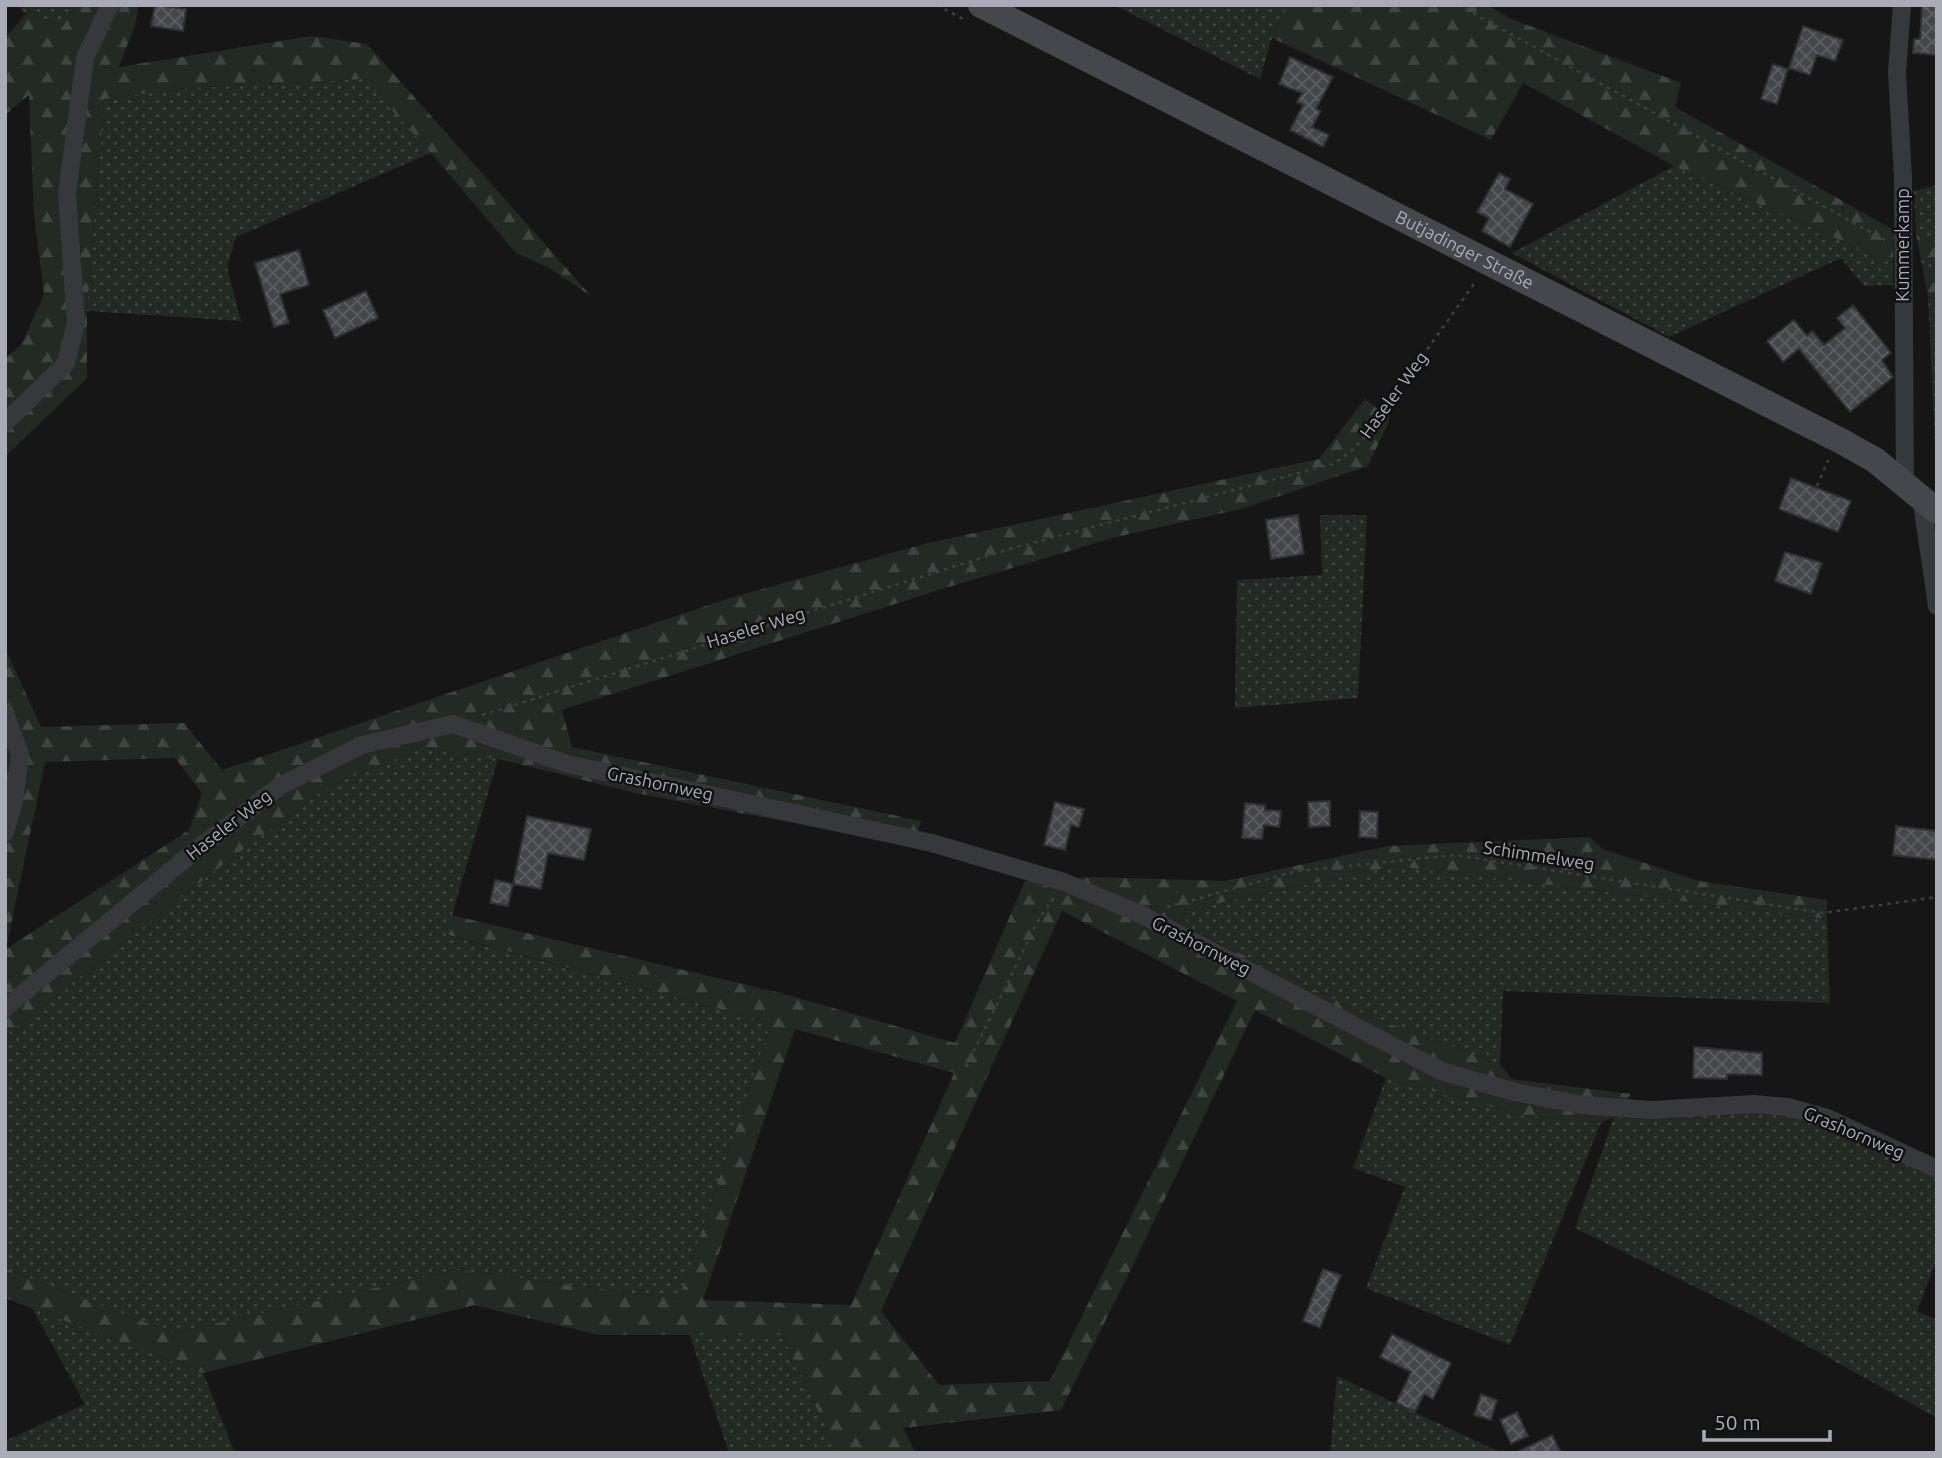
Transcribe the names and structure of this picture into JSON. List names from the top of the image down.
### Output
{
  "streets": {
    "street": [
      "Kummerkamp",
      "Butjadinger Straße",
      "Haseler Weg",
      "Grashornweg"
    ],
    "path": ["Schimmelweg"]
  },
  "crossings": [
    ["Kummerkamp", "Butjadinger Straße"],
    ["Butjadinger Straße", "Haseler Weg"],
    ["Haseler Weg", "Grashornweg"],
    ["Grashornweg", "Schimmelweg"]
  ],
  "scale_bar": "50 m"
}
